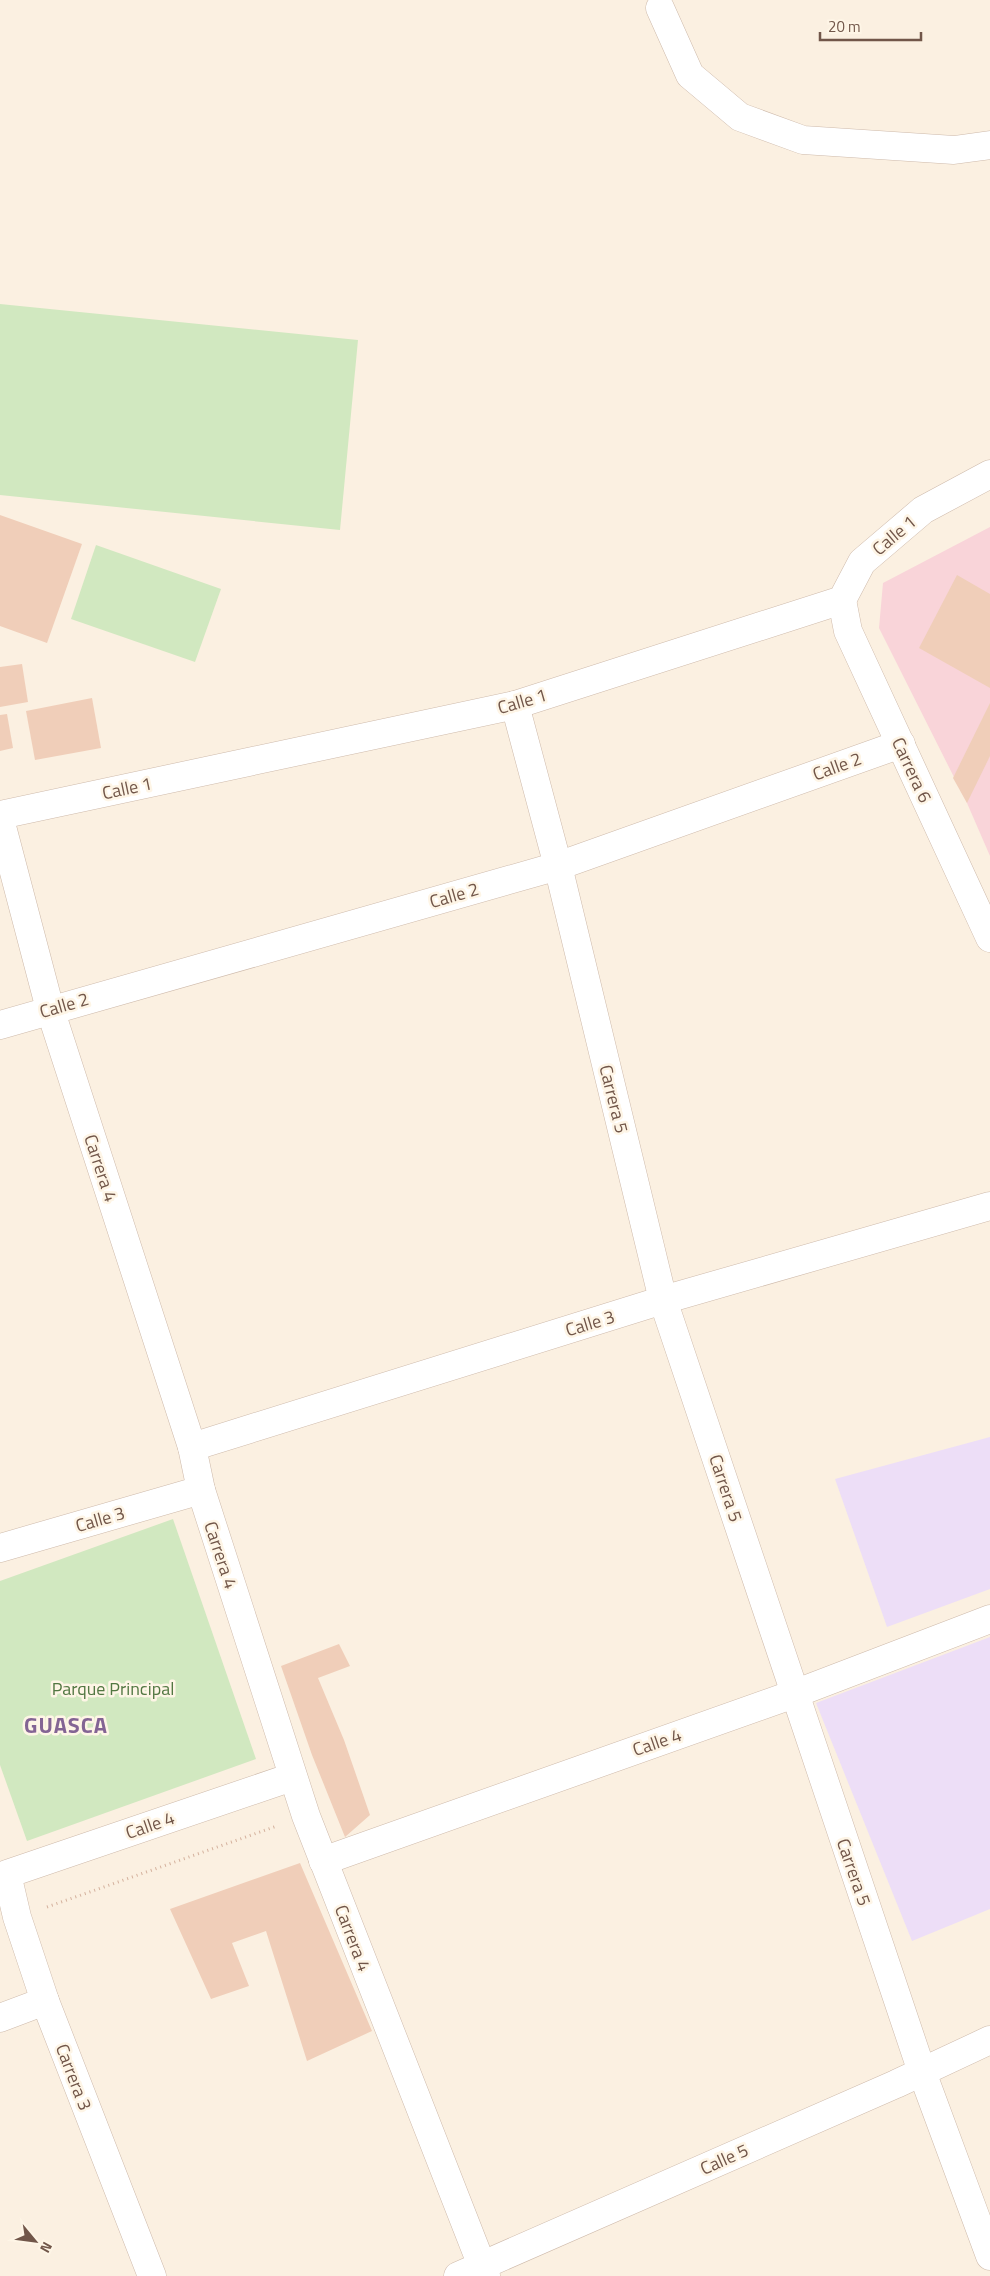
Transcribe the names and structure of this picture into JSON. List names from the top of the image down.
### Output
{
  "streets": {
    "street": [
      "Calle 1",
      "Calle 2",
      "Carrera 6",
      "Carrera 5",
      "Carrera 4",
      "Calle 3",
      "Calle 4",
      "Carrera 3",
      "Calle 5"
    ]
  },
  "crossings": [
    ["Calle 1", "Carrera 6"],
    ["Calle 1", "Carrera 5"],
    ["Calle 2", "Carrera 6"],
    ["Calle 2", "Carrera 5"],
    ["Calle 2", "Carrera 4"],
    ["Carrera 5", "Calle 3"],
    ["Carrera 5", "Calle 4"],
    ["Carrera 5", "Calle 5"],
    ["Carrera 4", "Calle 3"],
    ["Carrera 4", "Calle 4"],
    ["Carrera 4", "Calle 5"],
    ["Calle 4", "Carrera 3"]
  ],
  "districts": ["GUASCA"],
  "parks": ["Parque Principal"],
  "scale_bar": "20 m",
  "north": "bottom right"
}
